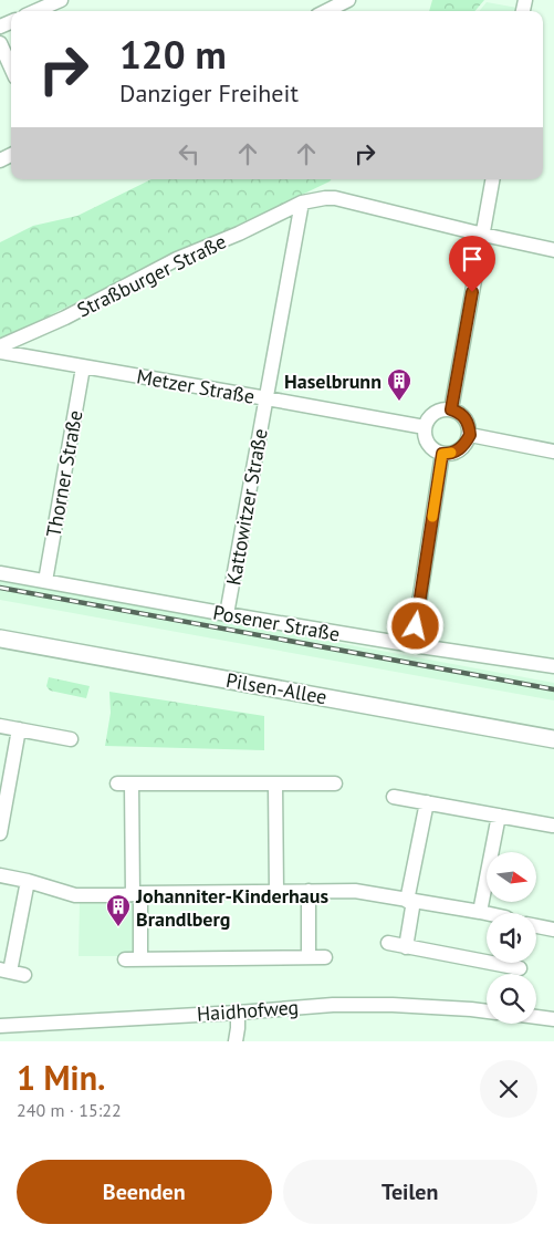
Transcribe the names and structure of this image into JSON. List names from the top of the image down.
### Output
{
  "streets": {
    "main road": ["Pilsen-Allee"],
    "street": [
      "Straßburger Straße",
      "Metzer Straße",
      "Thorner Straße",
      "Kattowitzer Straße",
      "Posener Straße",
      "Haidhofweg"
    ]
  },
  "crossings": [
    ["Straßburger Straße", "Kattowitzer Straße"],
    ["Metzer Straße", "Thorner Straße"],
    ["Metzer Straße", "Kattowitzer Straße"],
    ["Thorner Straße", "Posener Straße"],
    ["Kattowitzer Straße", "Posener Straße"]
  ],
  "places": {
    "building": ["Haselbrunn", "Johanniter-Kinderhaus Brandlberg"]
  },
  "north": "right",
  "page": {
    "turn": ["120 m", "Danziger Freiheit"],
    "heading": ["1 Min.", "240 m · 15:22"],
    "buttons": ["Beenden", "Teilen"]
  }
}
